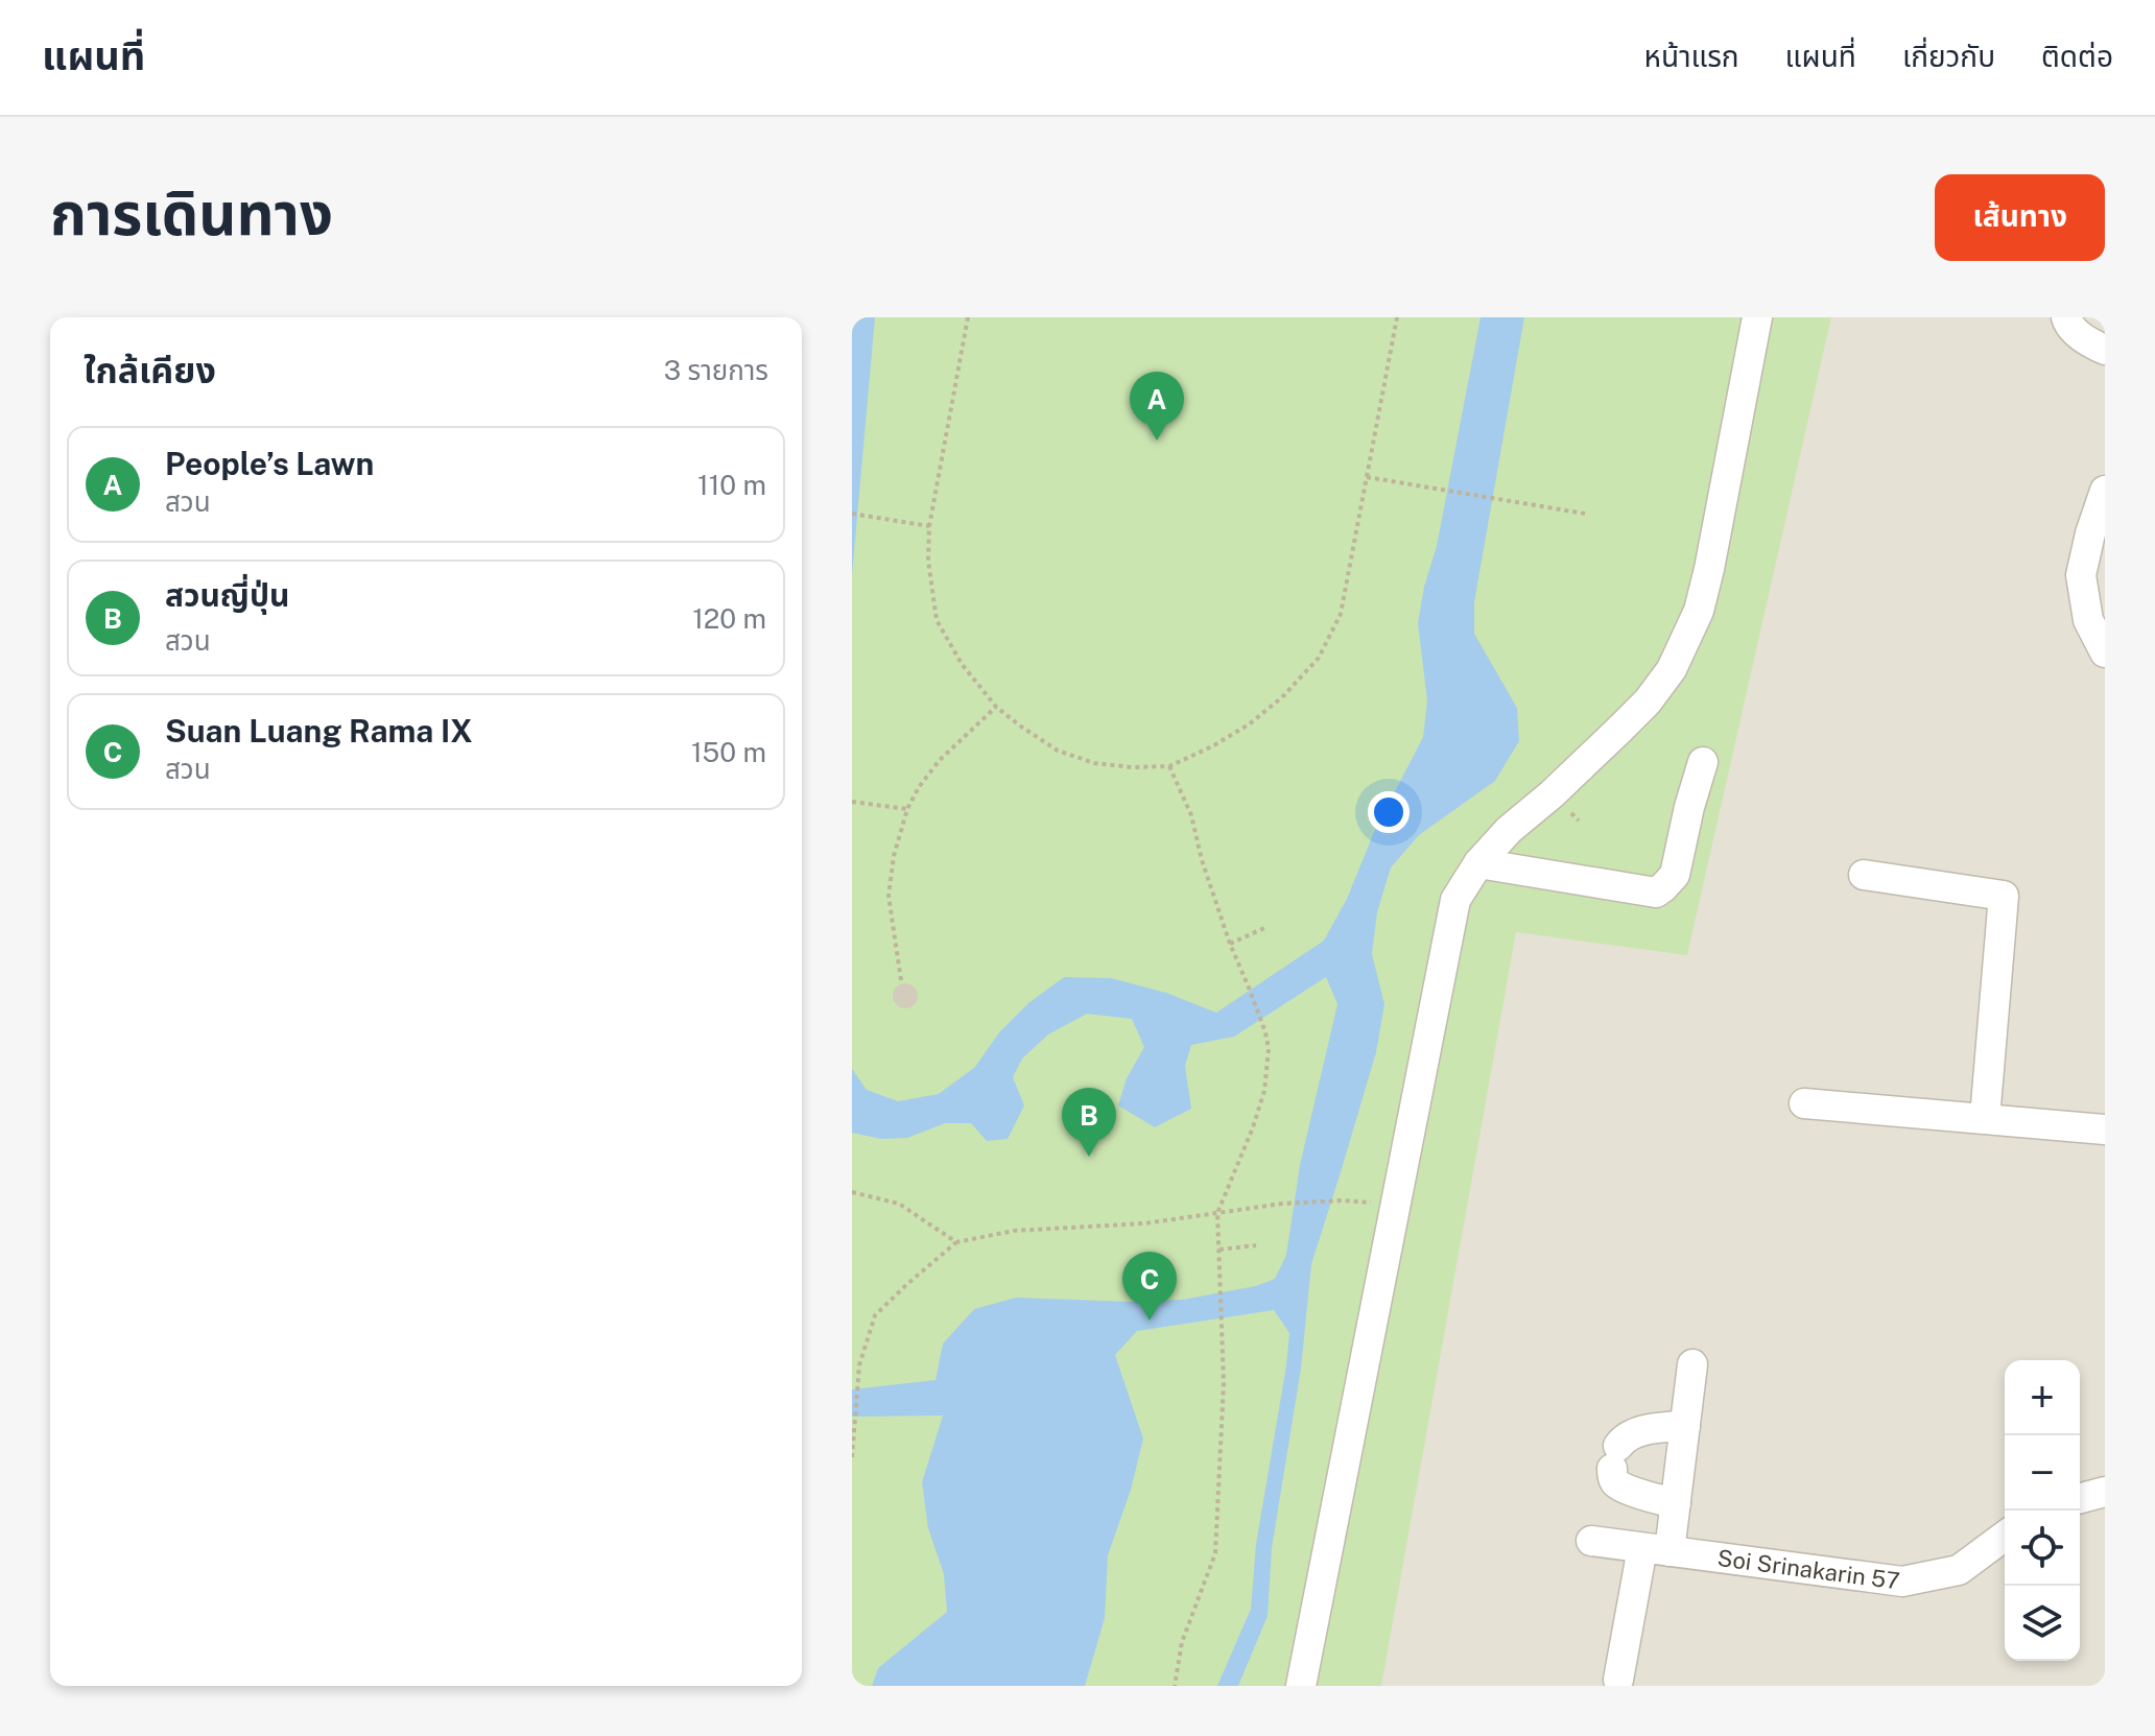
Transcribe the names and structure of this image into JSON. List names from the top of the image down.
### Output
{
  "streets": {
    "street": ["Soi Srinakarin 57"]
  },
  "page": {
    "header": "แผนที่",
    "nav": [
      "หน้าแรก",
      "แผนที่",
      "เกี่ยวกับ",
      "ติดต่อ"
    ],
    "title": "การเดินทาง",
    "buttons": "เส้นทาง",
    "heading": ["ใกล้เคียง", "3 รายการ"],
    "pins": ["A", "B", "C"],
    "list": [
      {
        "mark": "A",
        "name": "People’s Lawn",
        "note": "สวน",
        "value": "110 m"
      },
      {
        "mark": "B",
        "name": "สวนญี่ปุ่น",
        "note": "สวน",
        "value": "120 m"
      },
      {
        "mark": "C",
        "name": "Suan Luang Rama IX",
        "note": "สวน",
        "value": "150 m"
      }
    ],
    "map_buttons": ["+", "−"]
  }
}
